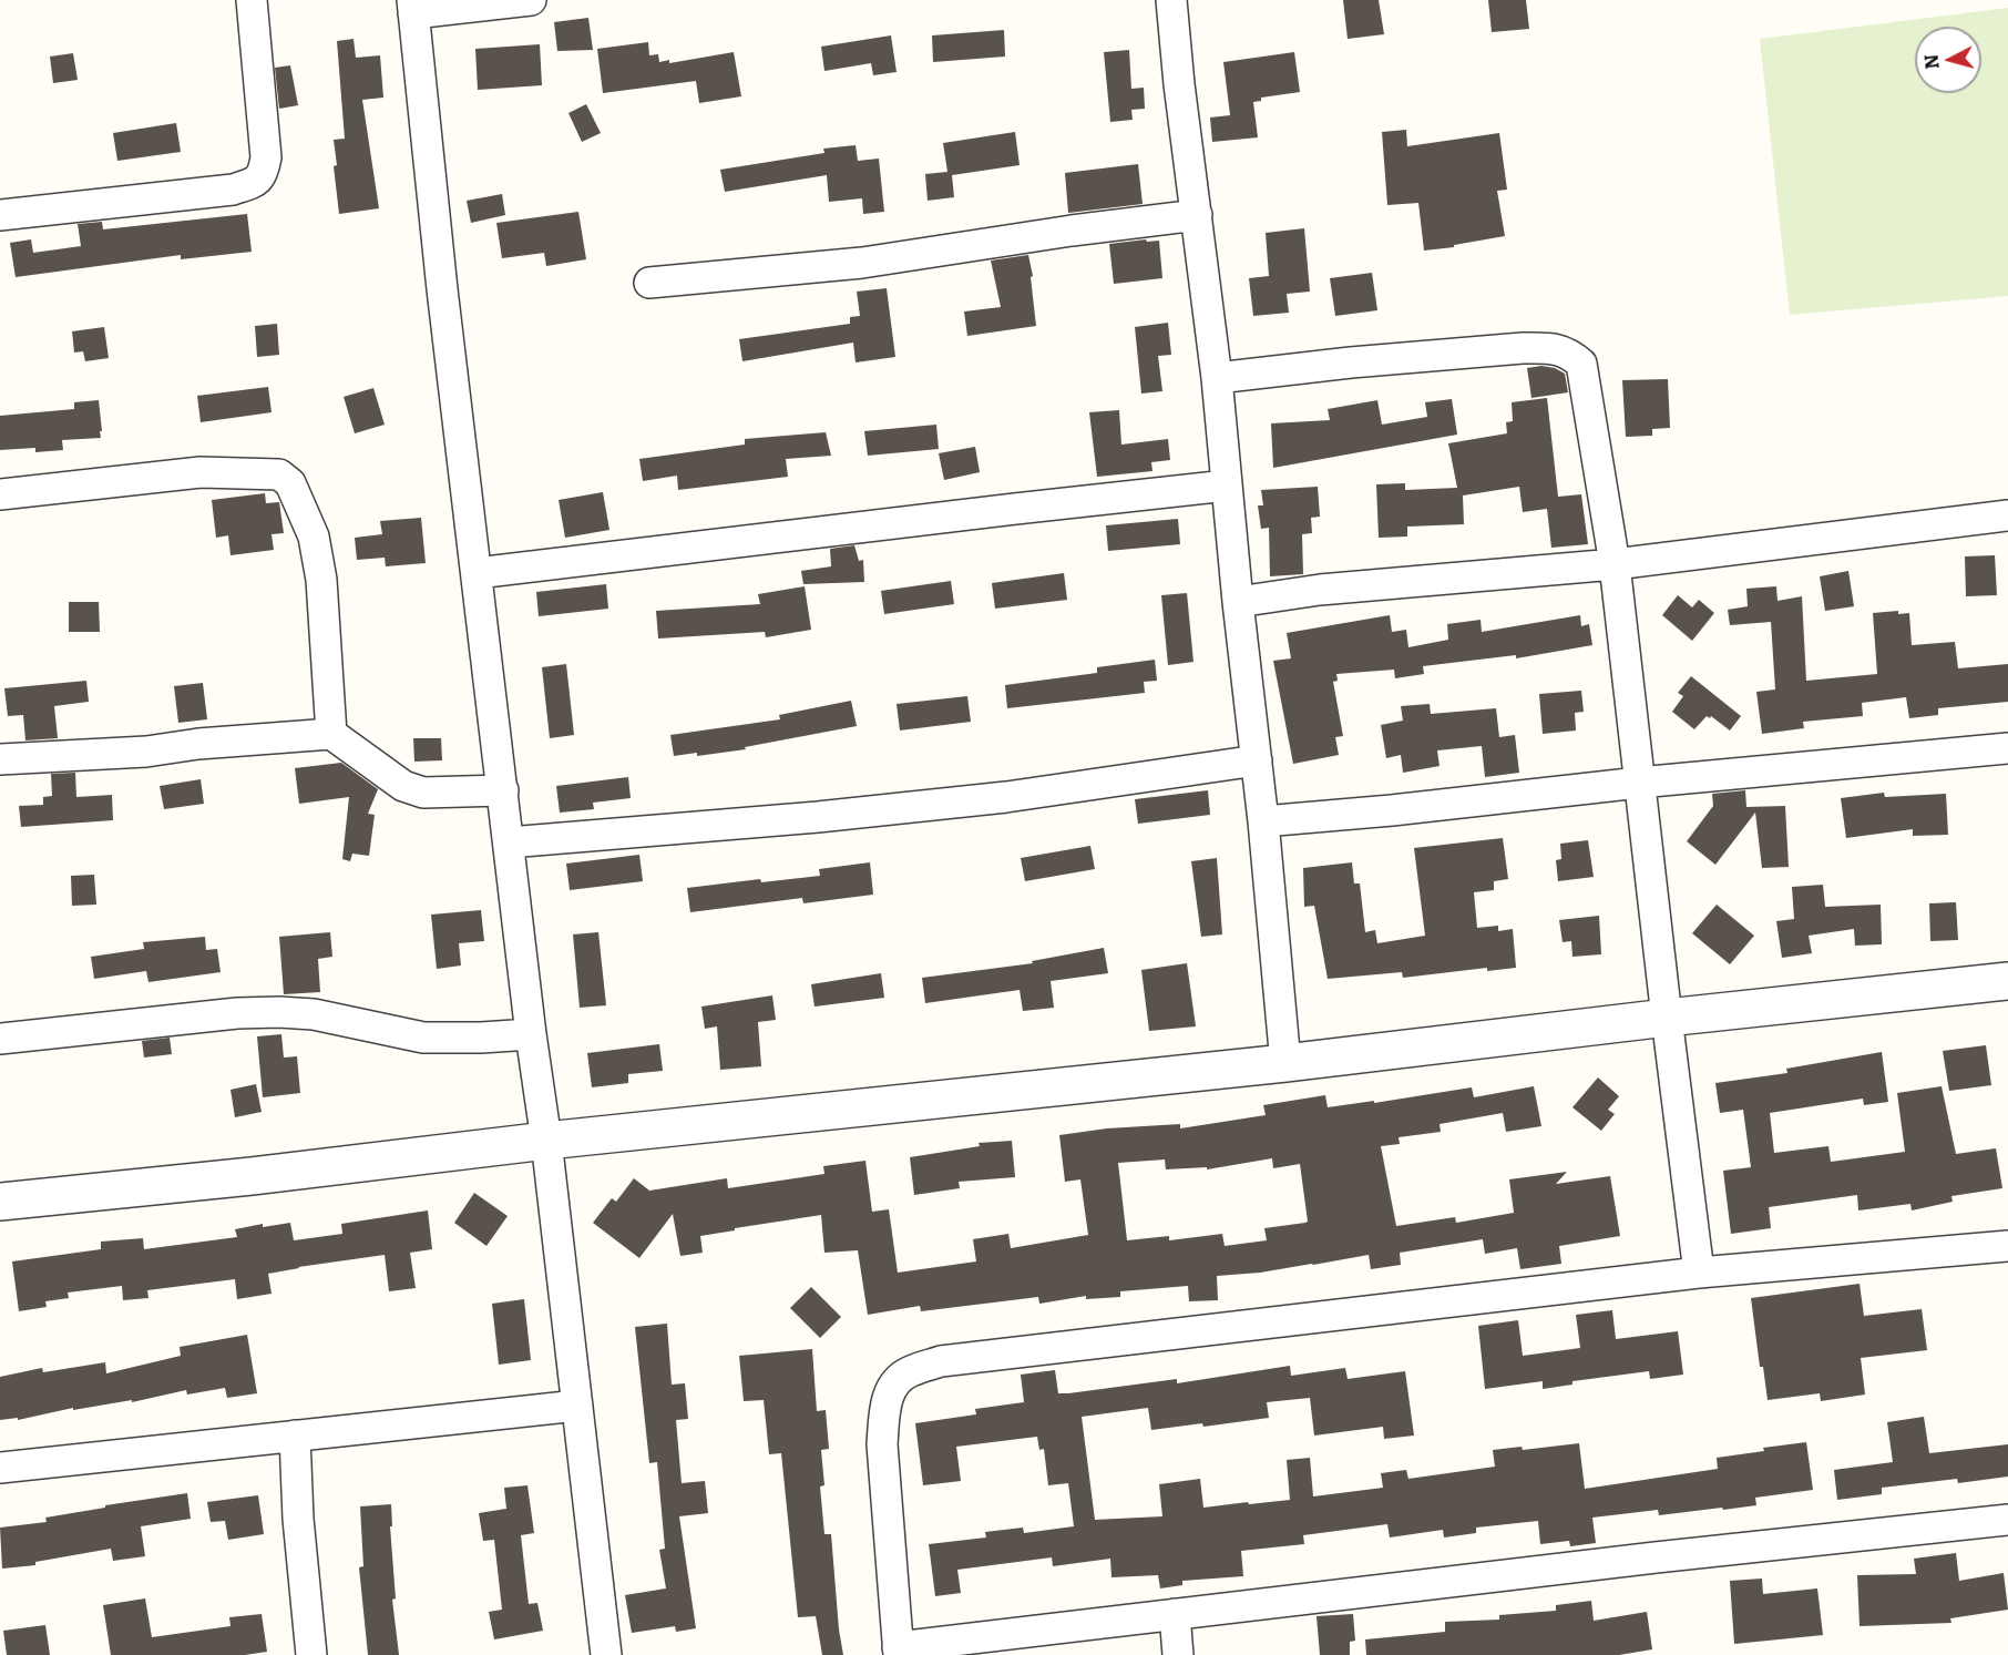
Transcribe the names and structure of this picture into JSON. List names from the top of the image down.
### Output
{
  "north": "left"
}
